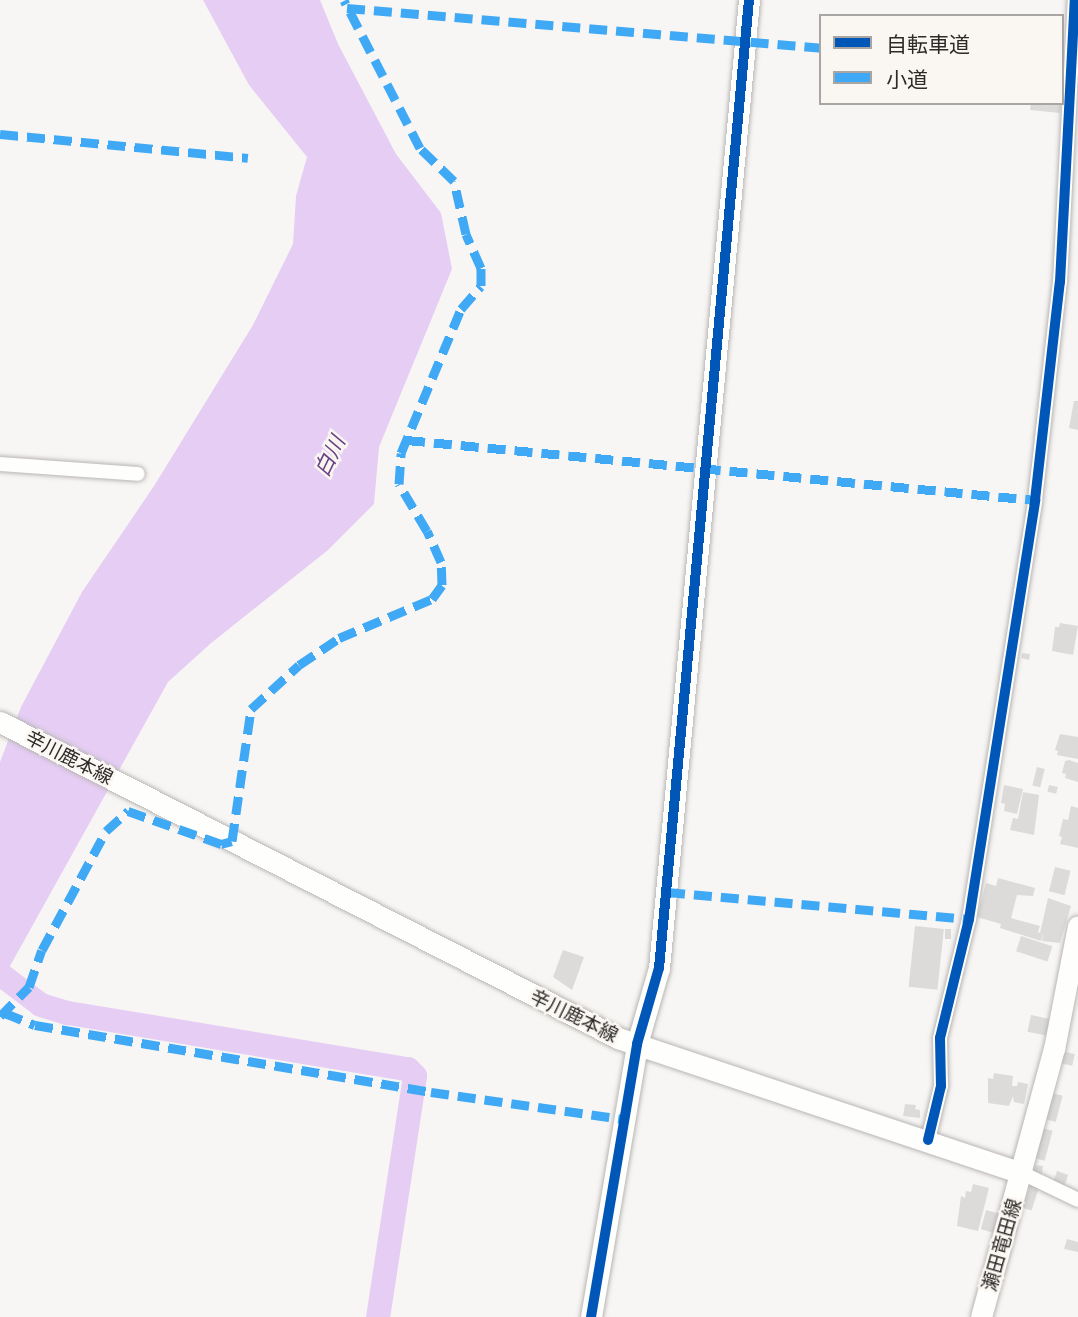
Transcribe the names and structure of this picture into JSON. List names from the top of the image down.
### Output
{
  "streets": {
    "main road": ["辛川鹿本線", "瀬田竜田線"]
  },
  "crossings": [
    ["辛川鹿本線", "瀬田竜田線"]
  ],
  "water": ["白川"],
  "legend": ["自転車道", "小道"]
}
